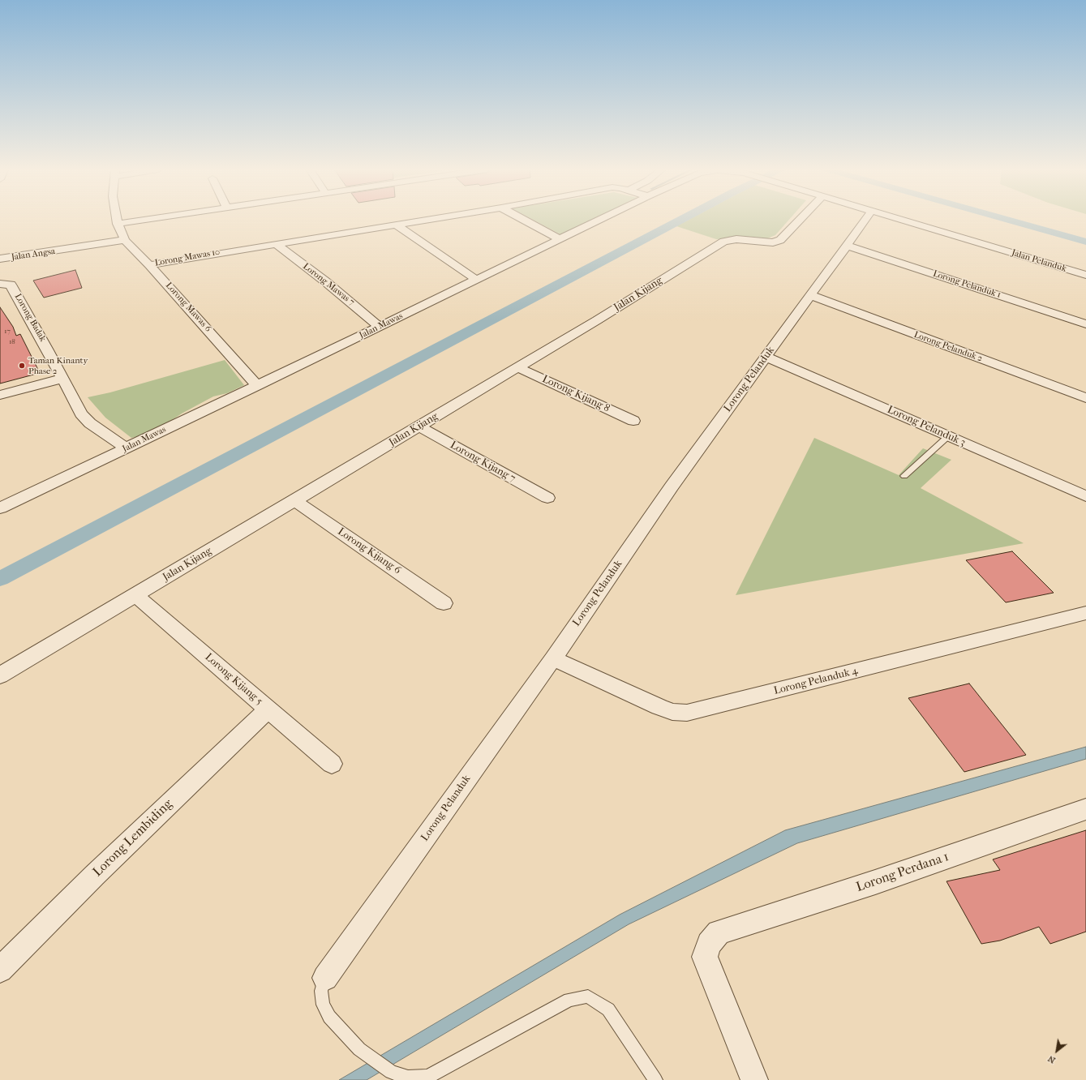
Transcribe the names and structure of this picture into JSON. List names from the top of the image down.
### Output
{
  "streets": {
    "street": [
      "Jalan Angsa",
      "Lorong Mawas 10",
      "Jalan Pelanduk",
      "Lorong Mawas 7",
      "Lorong Pelanduk 1",
      "Jalan Kijang",
      "Lorong Mawas 6",
      "Lorong Badak",
      "Jalan Mawas",
      "Lorong Pelanduk 2",
      "Lorong Pelanduk",
      "Lorong Kijang 8",
      "Lorong Pelanduk 3",
      "Lorong Kijang 7",
      "Lorong Kijang 6",
      "Lorong Kijang 5",
      "Lorong Pelanduk 4",
      "Lorong Lembiding",
      "Lorong Perdana 1"
    ]
  },
  "crossings": [
    ["Jalan Angsa", "Lorong Mawas 6"],
    ["Lorong Mawas 10", "Lorong Mawas 7"],
    ["Lorong Mawas 10", "Lorong Mawas 6"],
    ["Lorong Mawas 7", "Jalan Mawas"],
    ["Lorong Pelanduk 1", "Lorong Pelanduk"],
    ["Jalan Kijang", "Lorong Kijang 8"],
    ["Jalan Kijang", "Lorong Kijang 7"],
    ["Jalan Kijang", "Lorong Kijang 6"],
    ["Jalan Kijang", "Lorong Kijang 5"],
    ["Lorong Mawas 6", "Jalan Mawas"],
    ["Lorong Badak", "Jalan Mawas"],
    ["Lorong Pelanduk 2", "Lorong Pelanduk"],
    ["Lorong Pelanduk", "Lorong Pelanduk 3"],
    ["Lorong Pelanduk", "Lorong Pelanduk 4"],
    ["Lorong Kijang 5", "Lorong Lembiding"]
  ],
  "places": ["Taman Kinanty Phase 2"],
  "house_numbers": ["17", "18"],
  "north": "bottom left"
}
